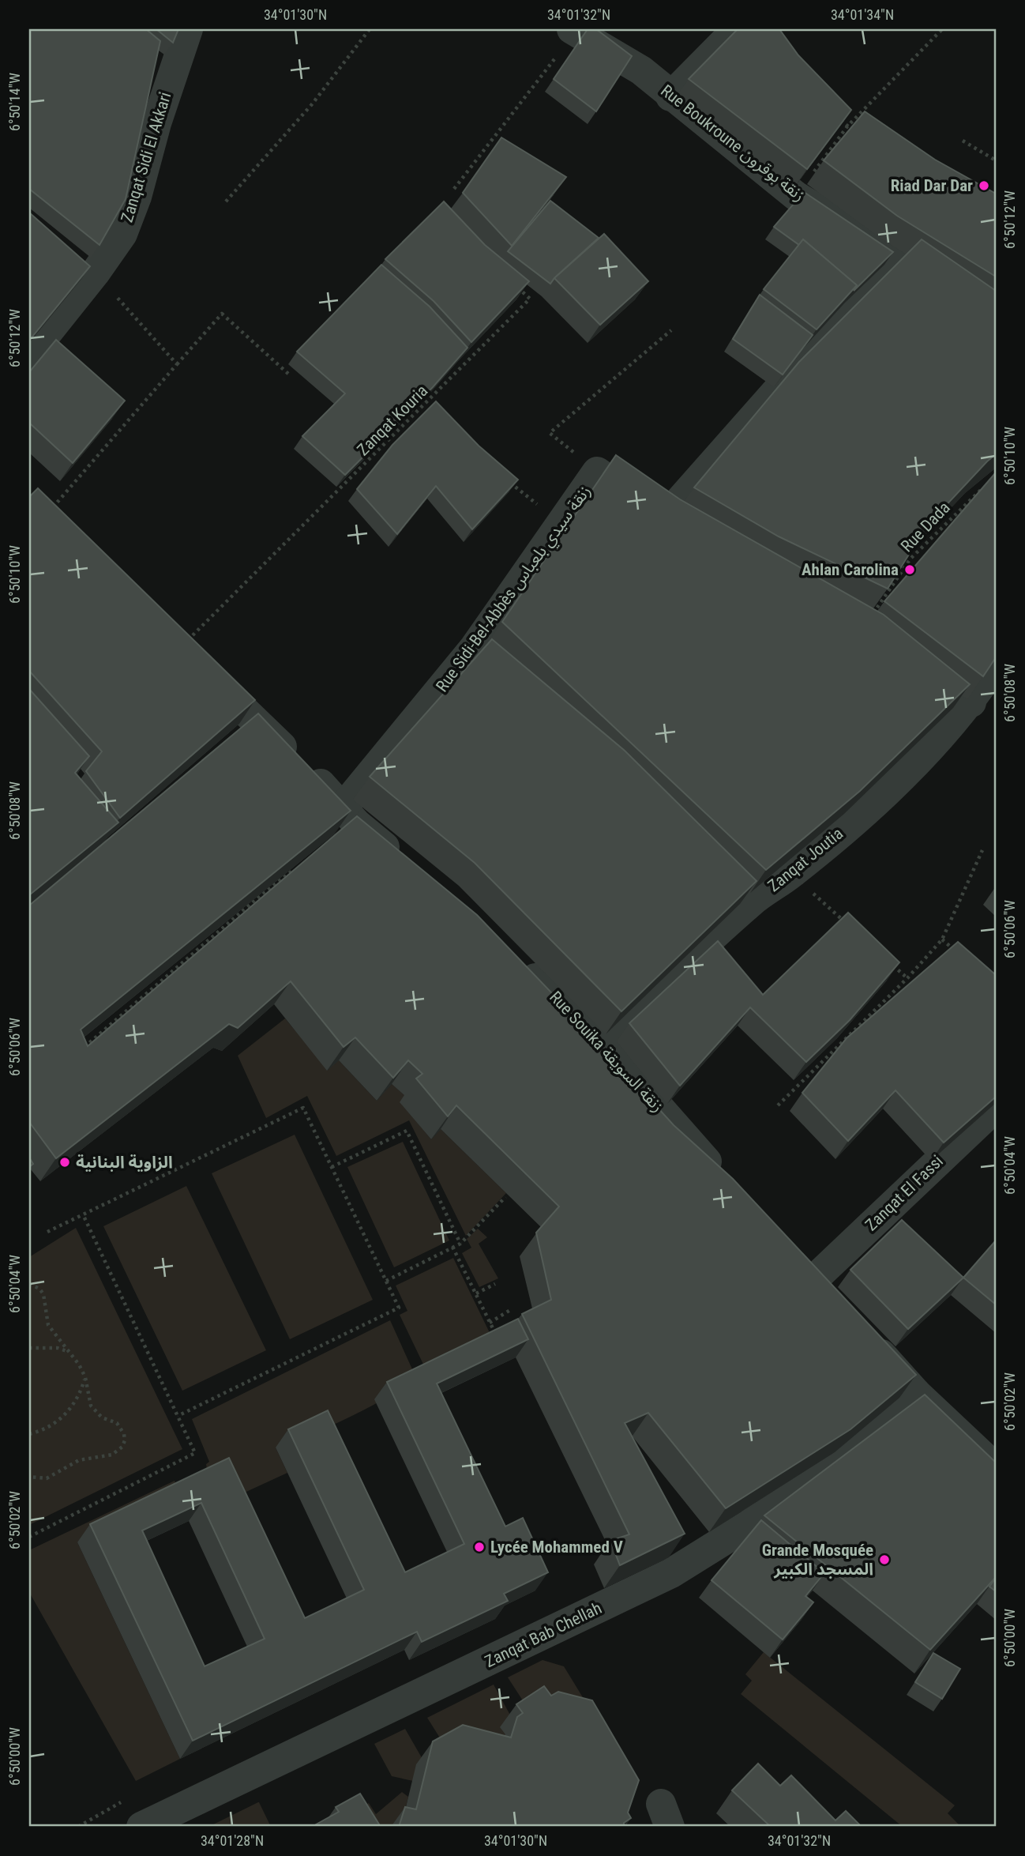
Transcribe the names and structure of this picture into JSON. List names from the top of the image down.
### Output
{
  "streets": {
    "street": [
      "Rue Boukroune زنقة بوقرون",
      "Zanqat Sidi El Akkari",
      "Rue Sidi-Bel-Abbès زنقة سيدي بلعباس",
      "Zanqat Joutia",
      "Rue Souika زنقة السويقة",
      "Zanqat El Fassi",
      "Zanqat Bab Chellah"
    ],
    "path": ["Zanqat Kouria", "Rue Dada"]
  },
  "crossings": [
    ["Zanqat Joutia", "Rue Souika زنقة السويقة"]
  ],
  "places": [
    "Riad Dar Dar",
    "Ahlan Carolina",
    "الزاوية البنانية",
    "Lycée Mohammed V",
    "Grande Mosquée المسجد الكبير"
  ],
  "coordinates": [
    "34°01'30\"N",
    "34°01'32\"N",
    "34°01'34\"N",
    "6°50'14\"W",
    "6°50'12\"W",
    "6°50'10\"W",
    "6°50'08\"W",
    "6°50'06\"W",
    "6°50'04\"W",
    "6°50'02\"W",
    "6°50'00\"W",
    "34°01'28\"N"
  ]
}
